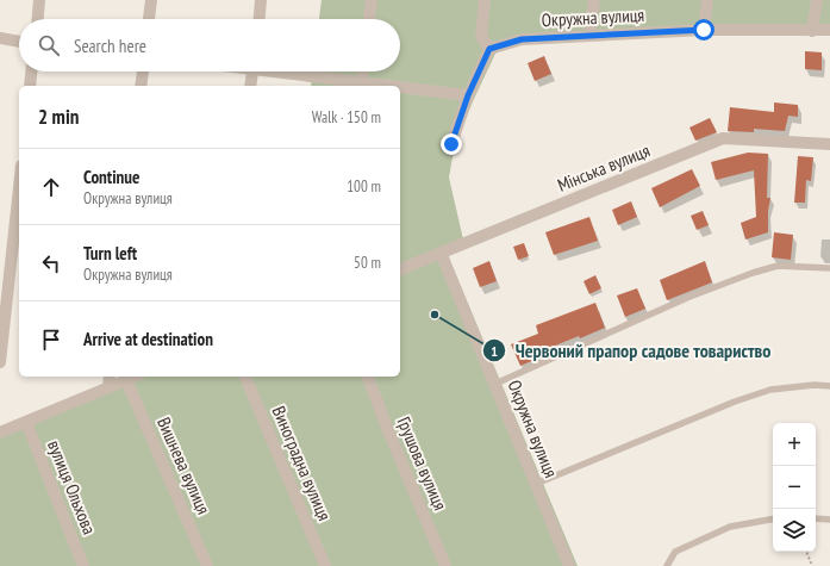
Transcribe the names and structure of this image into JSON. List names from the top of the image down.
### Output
{
  "streets": {
    "street": [
      "Окружна вулиця",
      "Мінська вулиця",
      "Виноградна вулиця",
      "Грушова вулиця",
      "Вишнева вулиця",
      "вулиця Ольхова"
    ]
  },
  "crossings": [
    ["Окружна вулиця", "Мінська вулиця"]
  ],
  "places": ["Червоний прапор садове товариство"],
  "page": {
    "search": "Search here",
    "heading": ["2 min", "Walk · 150 m"],
    "list": [
      ["Continue", "Окружна вулиця", "100 m"],
      ["Turn left", "Окружна вулиця", "50 m"],
      "Arrive at destination"
    ],
    "map_buttons": ["+", "−"]
  }
}
